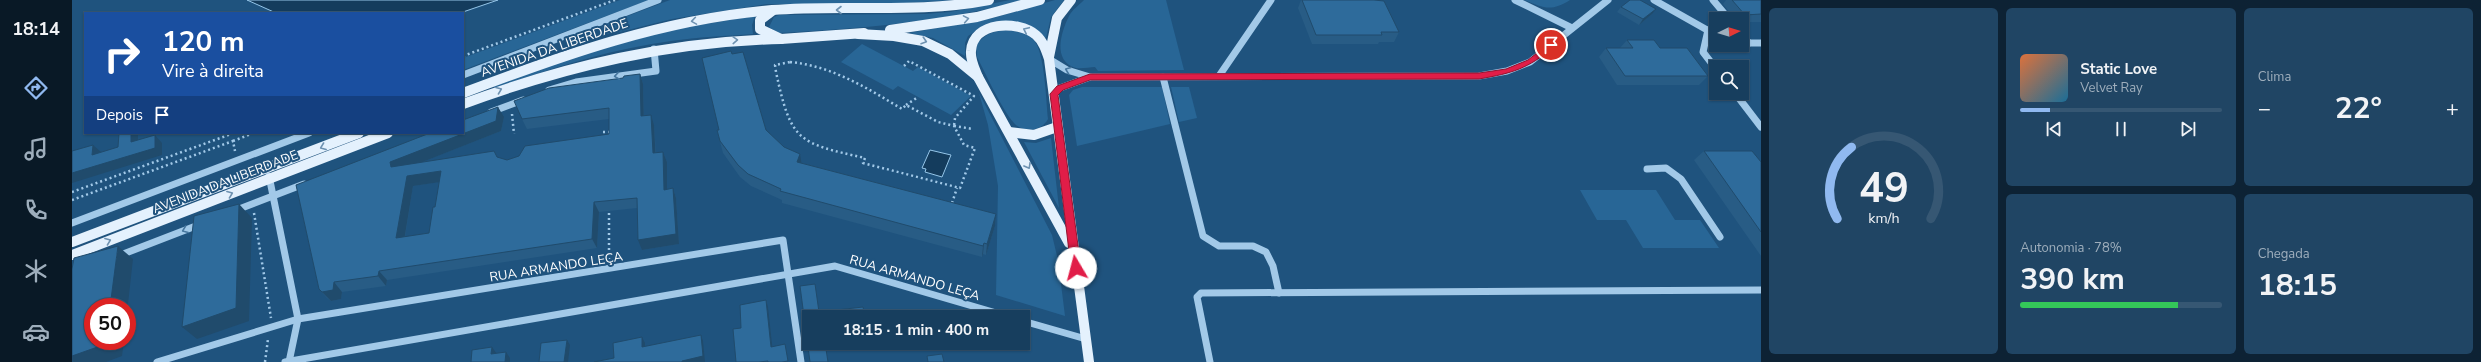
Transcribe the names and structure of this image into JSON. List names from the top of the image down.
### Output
{
  "streets": {
    "main road": ["AVENIDA DA LIBERDADE"],
    "street": ["RUA ARMANDO LEÇA"]
  },
  "north": "right",
  "page": {
    "tabs": "18:14",
    "tile": [
      "Clima",
      ["Autonomia · 78%", "390 km"],
      ["Chegada", "18:15"]
    ],
    "turn": ["120 m", "Vire à direita"],
    "song": ["Static Love", "Velvet Ray"],
    "heat": ["−", "22°", "+"],
    "then": "Depois",
    "limit": "50",
    "trip": "18:15 · 1 min · 400 m",
    "gauge": ["49", "km/h"]
  }
}
